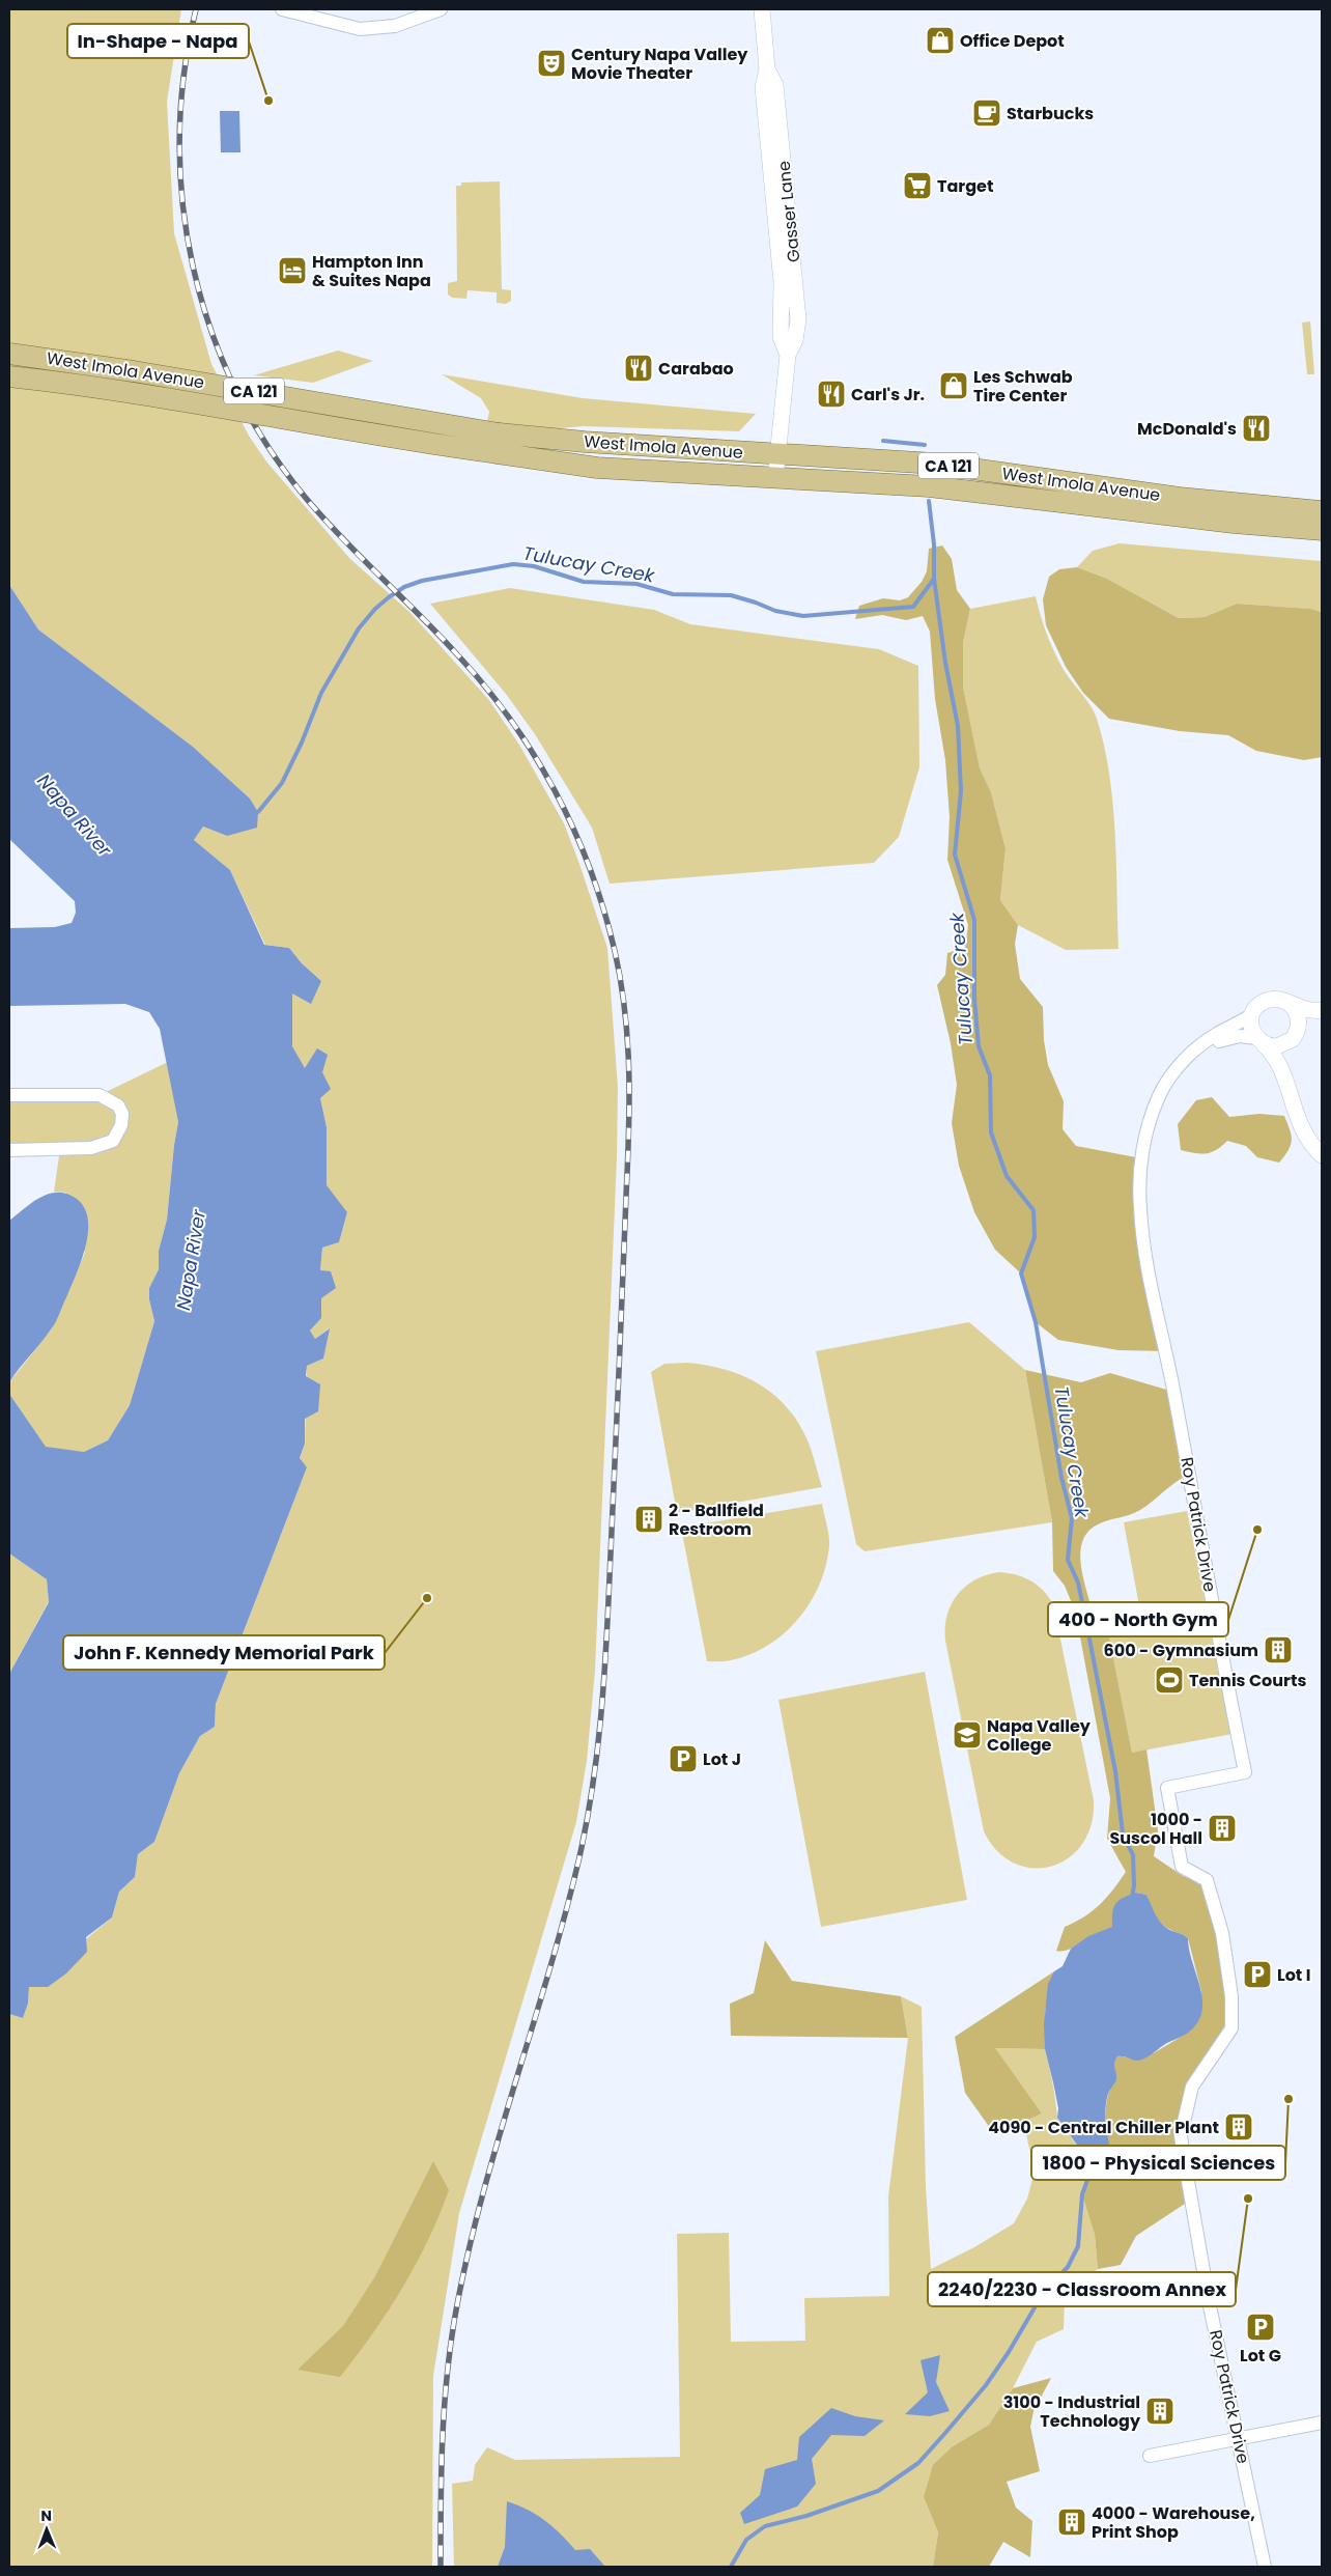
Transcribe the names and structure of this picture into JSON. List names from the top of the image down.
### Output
{
  "streets": {
    "main road": ["West Imola Avenue", "CA 121"],
    "street": ["Gasser Lane", "Roy Patrick Drive"]
  },
  "crossings": [
    ["Gasser Lane", "West Imola Avenue"]
  ],
  "water": ["Tulucay Creek", "Napa River"],
  "places": {
    "shop": ["Office Depot", "Les Schwab Tire Center"],
    "theatre": ["Century Napa Valley Movie Theater"],
    "other": [
      "In-Shape - Napa",
      "400 - North Gym",
      "John F. Kennedy Memorial Park",
      "1800 - Physical Sciences",
      "2240/2230 - Classroom Annex"
    ],
    "cafe": ["Starbucks"],
    "supermarket": ["Target"],
    "hotel": ["Hampton Inn & Suites Napa"],
    "restaurant": ["Carabao", "Carl's Jr.", "McDonald's"],
    "building": [
      "2 - Ballfield Restroom",
      "600 - Gymnasium",
      "1000 - Suscol Hall",
      "4090 - Central Chiller Plant",
      "3100 - Industrial Technology",
      "4000 - Warehouse, Print Shop"
    ],
    "sports": ["Tennis Courts"],
    "school or university": ["Napa Valley College"],
    "parking": ["Lot J", "Lot I", "Lot G"]
  },
  "north": "top"
}
